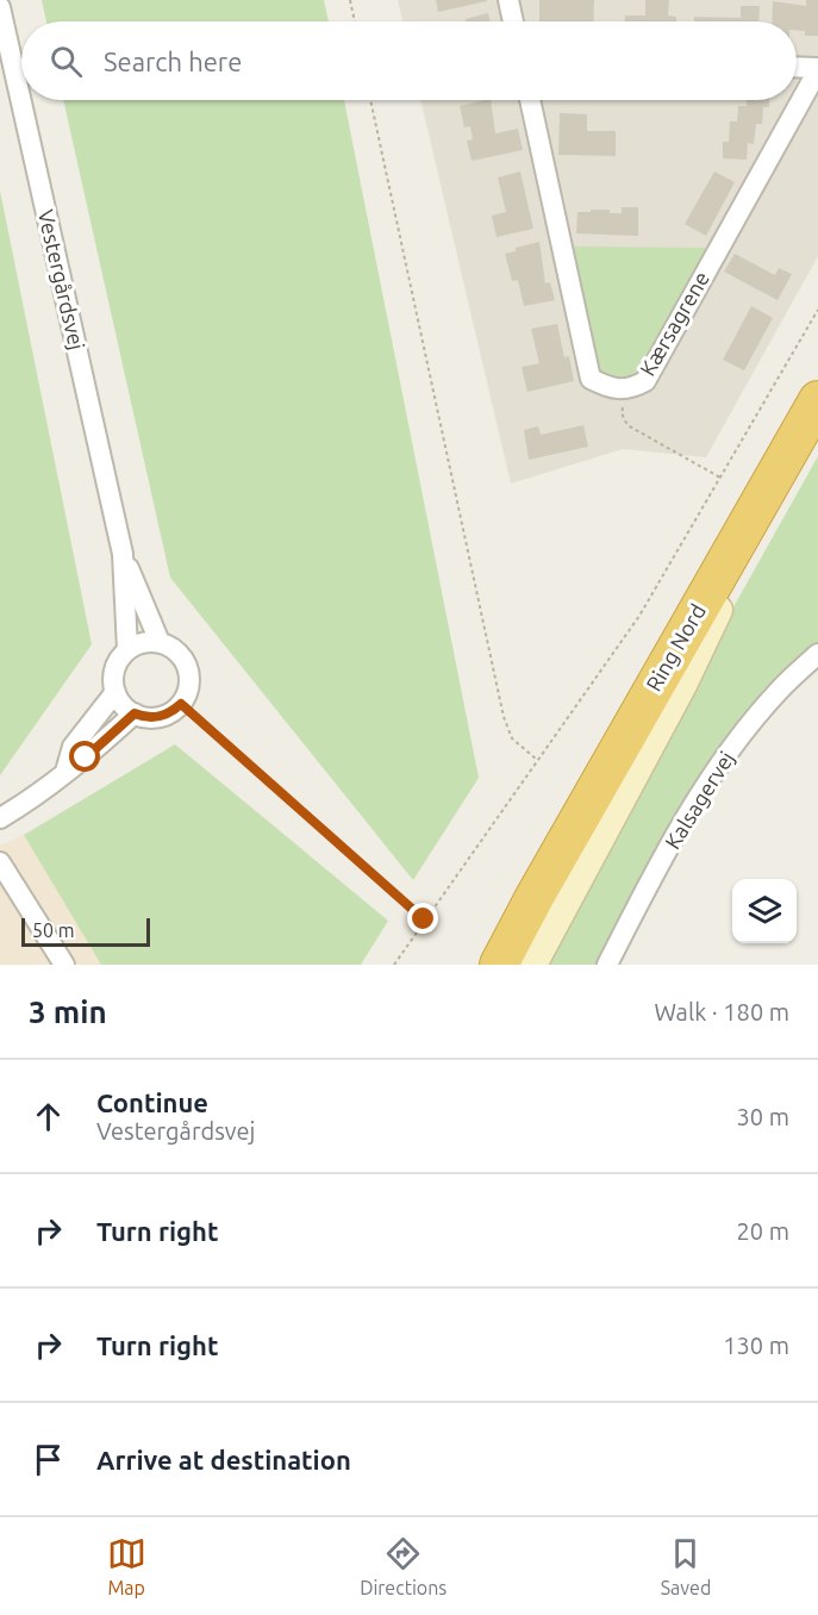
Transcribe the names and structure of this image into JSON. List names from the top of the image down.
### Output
{
  "streets": {
    "highway": ["Ring Nord"],
    "street": ["Vestergårdsvej", "Kærsagrene", "Kalsagervej"]
  },
  "scale_bar": "50 m",
  "page": {
    "search": "Search here",
    "scale": "50 m",
    "heading": ["3 min", "Walk · 180 m"],
    "list": [
      ["Continue", "Vestergårdsvej", "30 m"],
      ["Turn right", "20 m"],
      ["Turn right", "130 m"],
      "Arrive at destination"
    ],
    "nav": ["Map", "Directions", "Saved"]
  }
}
